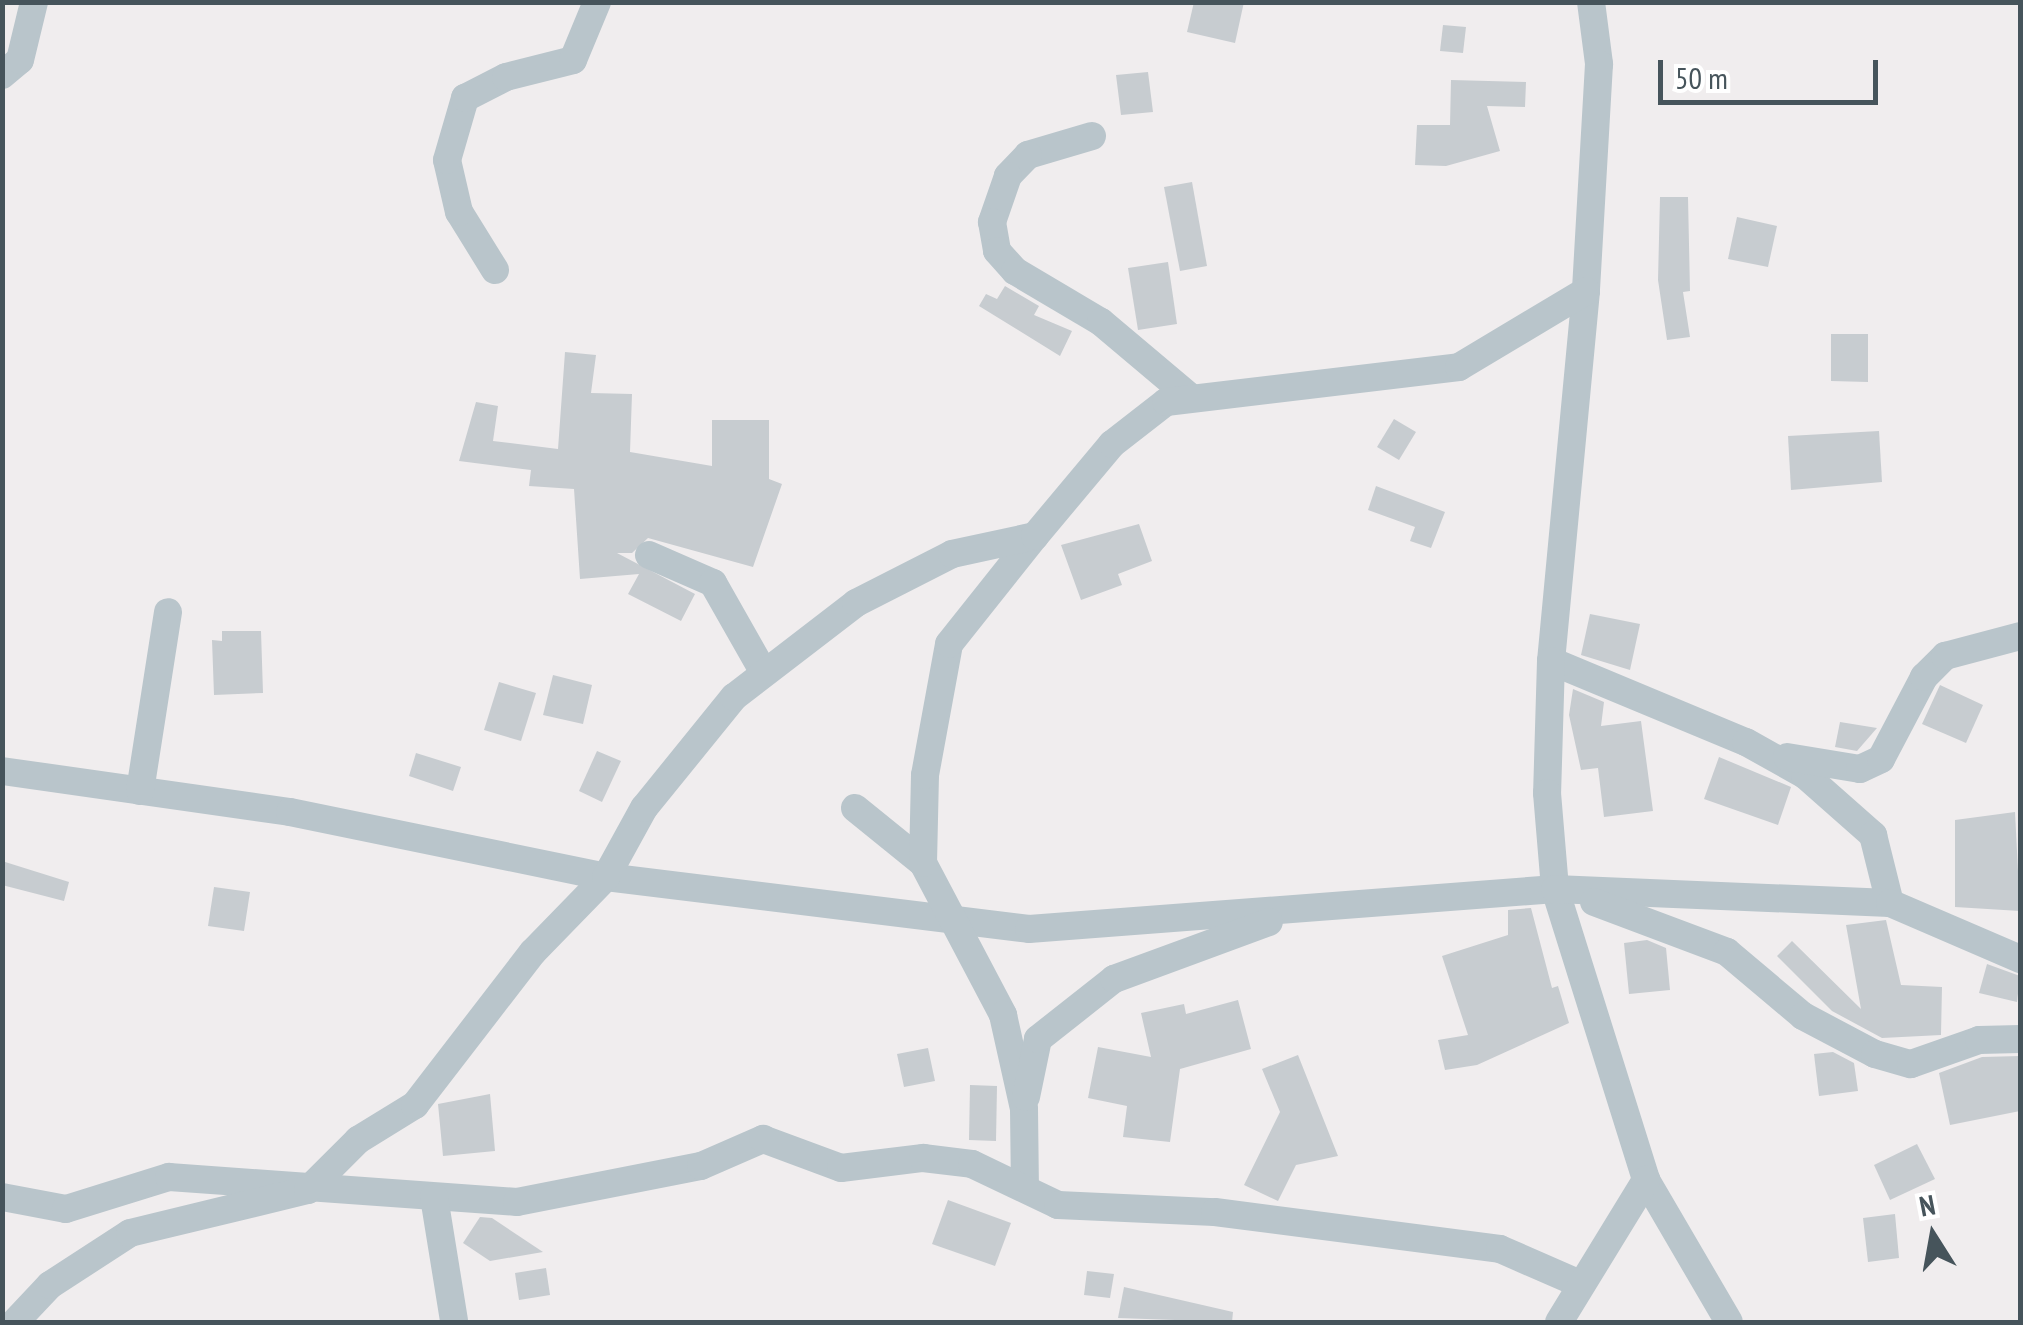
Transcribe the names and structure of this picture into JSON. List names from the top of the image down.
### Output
{
  "scale_bar": "50 m",
  "north": "top"
}
